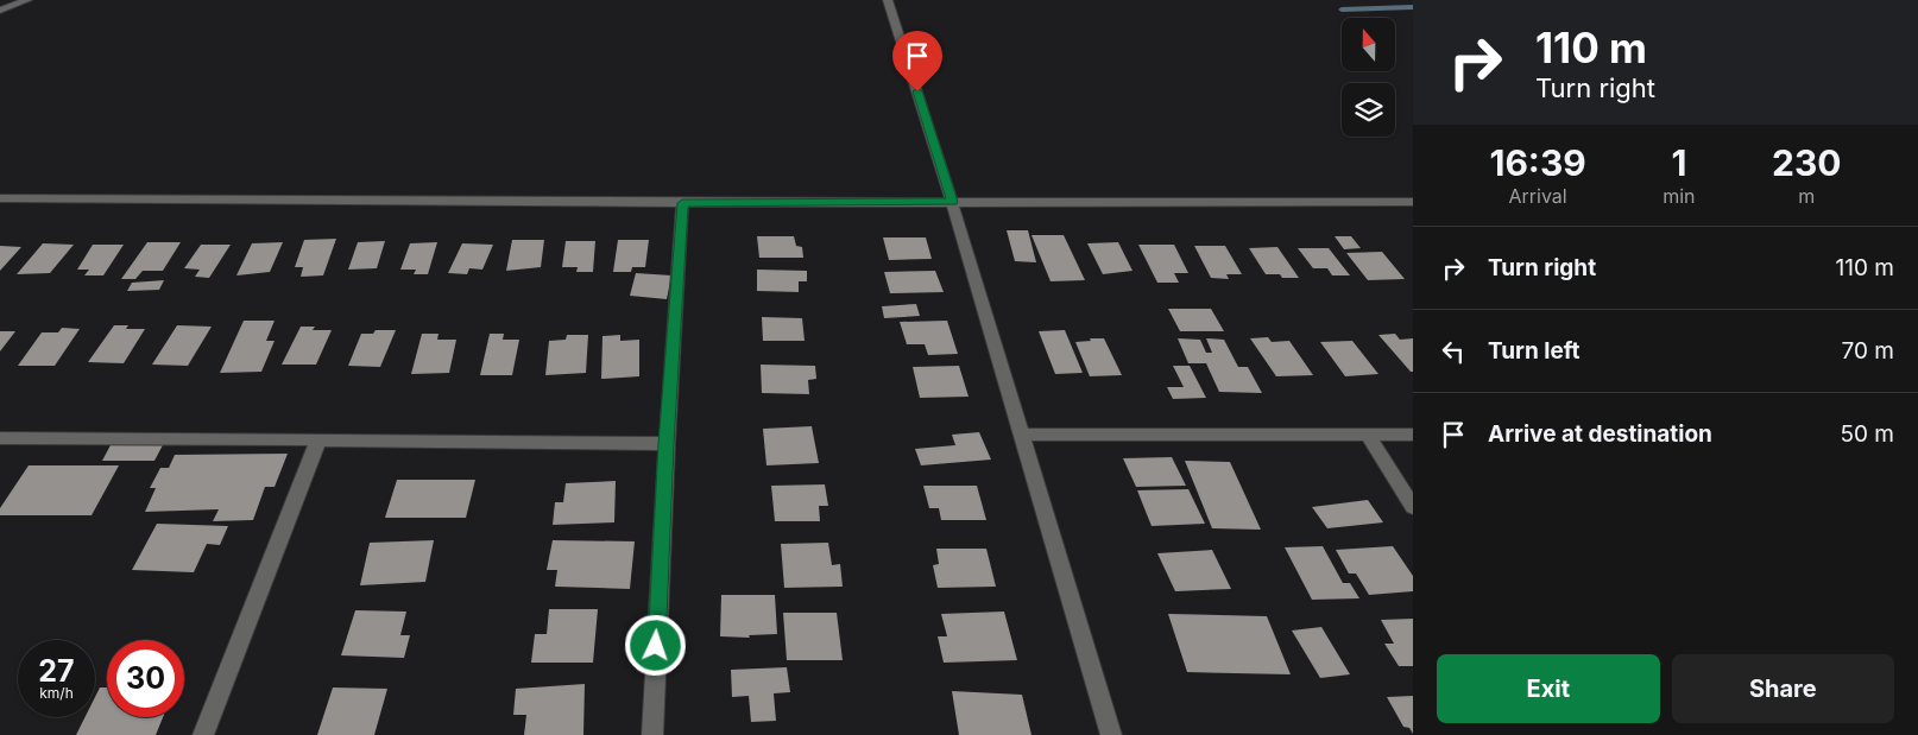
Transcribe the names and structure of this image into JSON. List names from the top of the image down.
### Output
{
  "north": "top",
  "page": {
    "turn": ["110 m", "Turn right"],
    "eta": [
      "16:39",
      "Arrival",
      "1",
      "min",
      "230",
      "m"
    ],
    "list": [
      {
        "name": "Turn right",
        "value": "110 m"
      },
      {
        "name": "Turn left",
        "value": "70 m"
      },
      {
        "name": "Arrive at destination",
        "value": "50 m"
      }
    ],
    "speed": "27 km/h",
    "limit": "30",
    "buttons": ["Exit", "Share"]
  }
}
